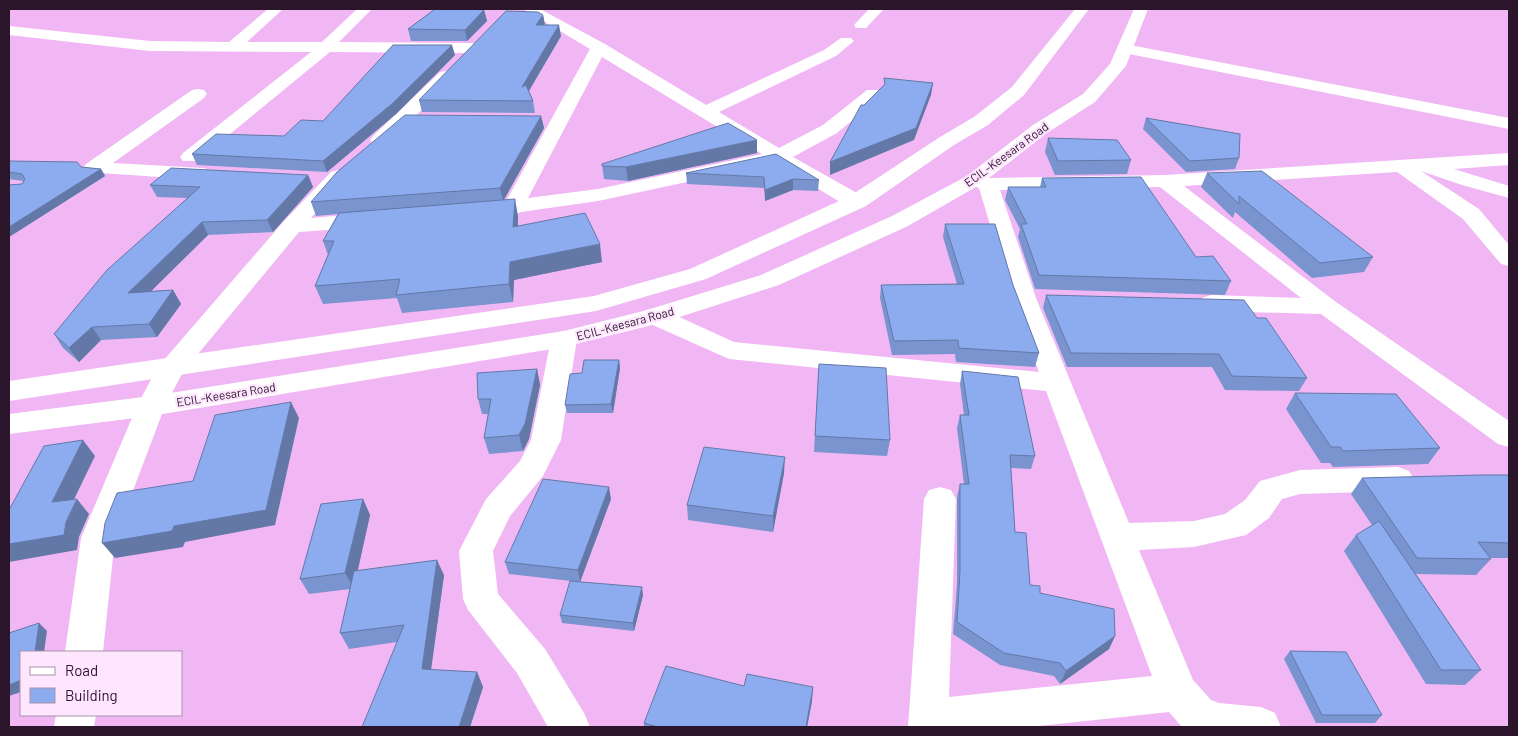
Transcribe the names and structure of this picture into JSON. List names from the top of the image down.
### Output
{
  "streets": {
    "street": ["ECIL-Keesara Road"]
  },
  "legend": ["Road", "Building"]
}
